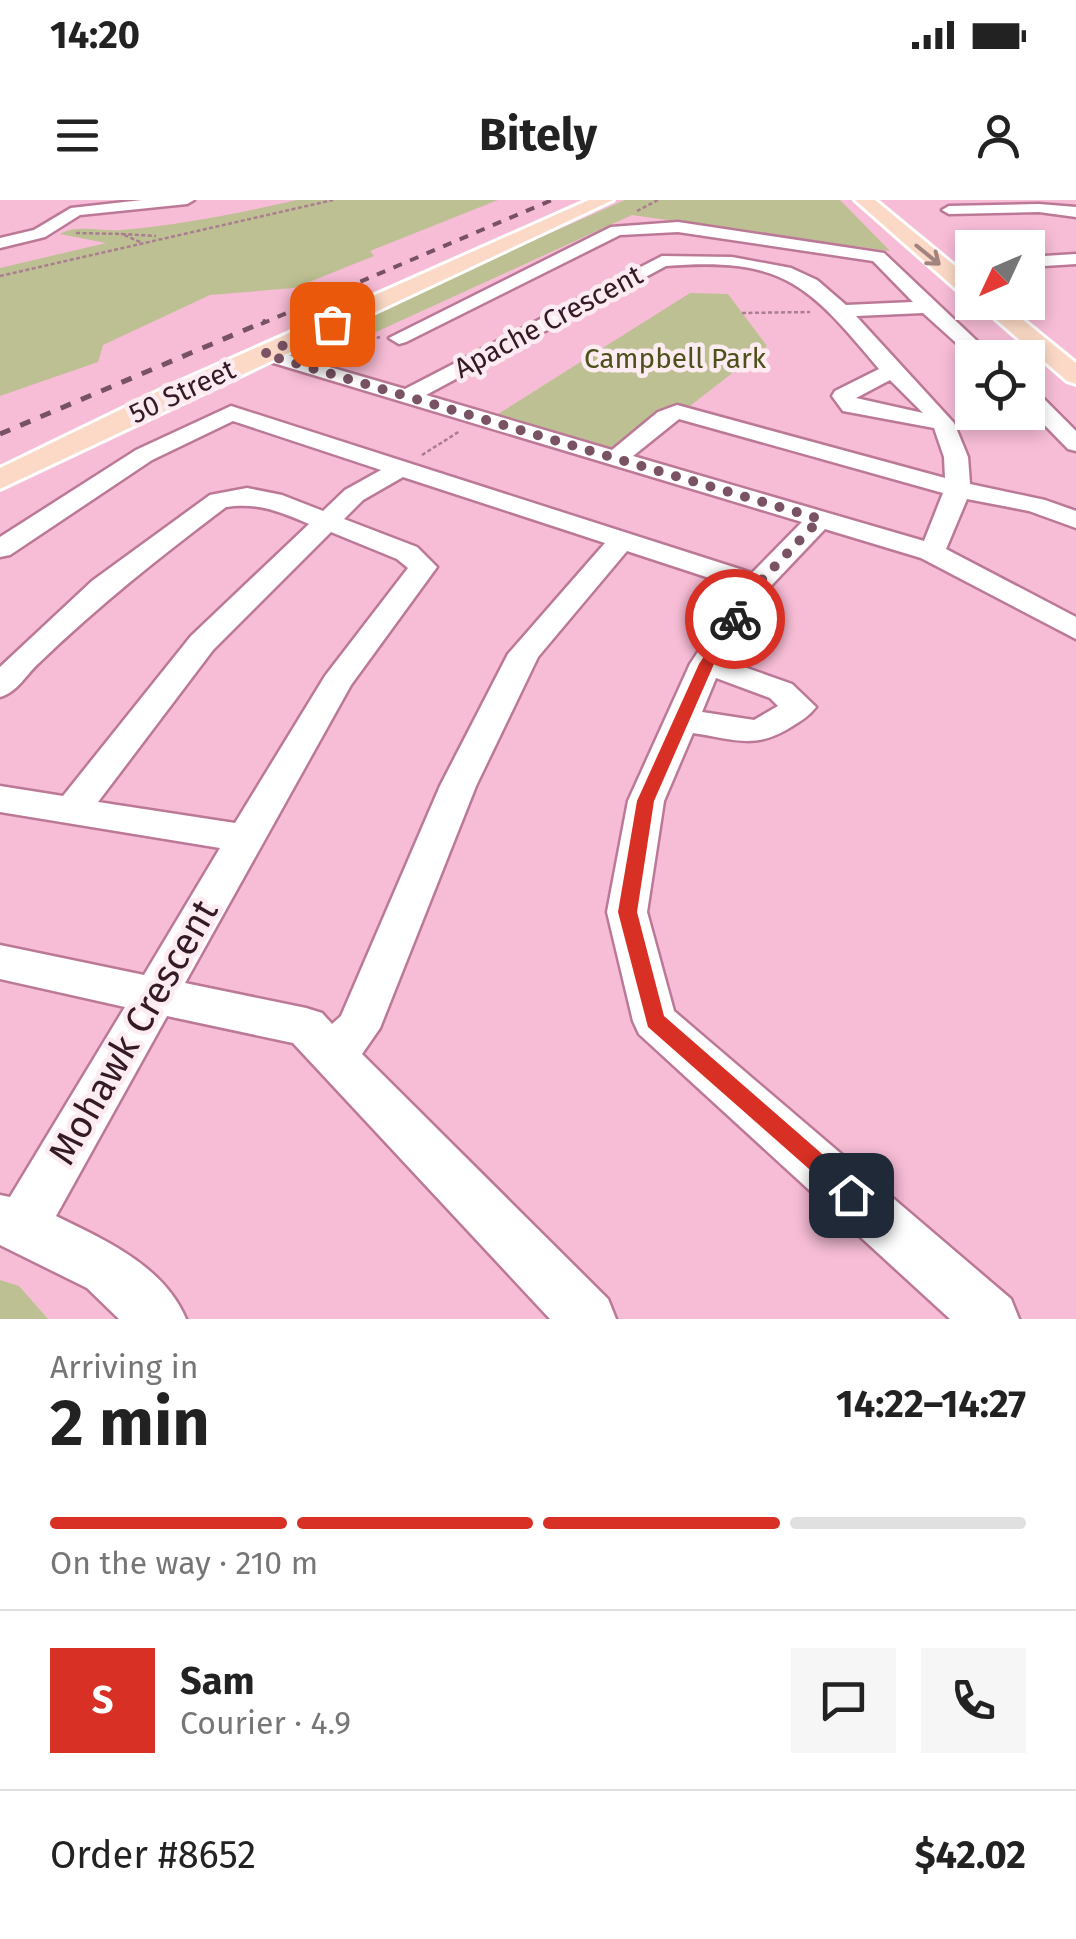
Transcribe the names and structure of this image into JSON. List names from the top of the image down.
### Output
{
  "streets": {
    "main road": ["50 Street"],
    "street": ["Apache Crescent", "Mohawk Crescent"]
  },
  "parks": ["Campbell Park"],
  "north": "bottom left",
  "page": {
    "status": "14:20",
    "header": "Bitely",
    "heading": ["2 min", "Arriving in", "14:22–14:27"],
    "panel": [
      "Sam",
      "Courier · 4.9",
      "Order #8652",
      "$42.02"
    ],
    "bar": "On the way · 210 m",
    "round": "S"
  }
}
